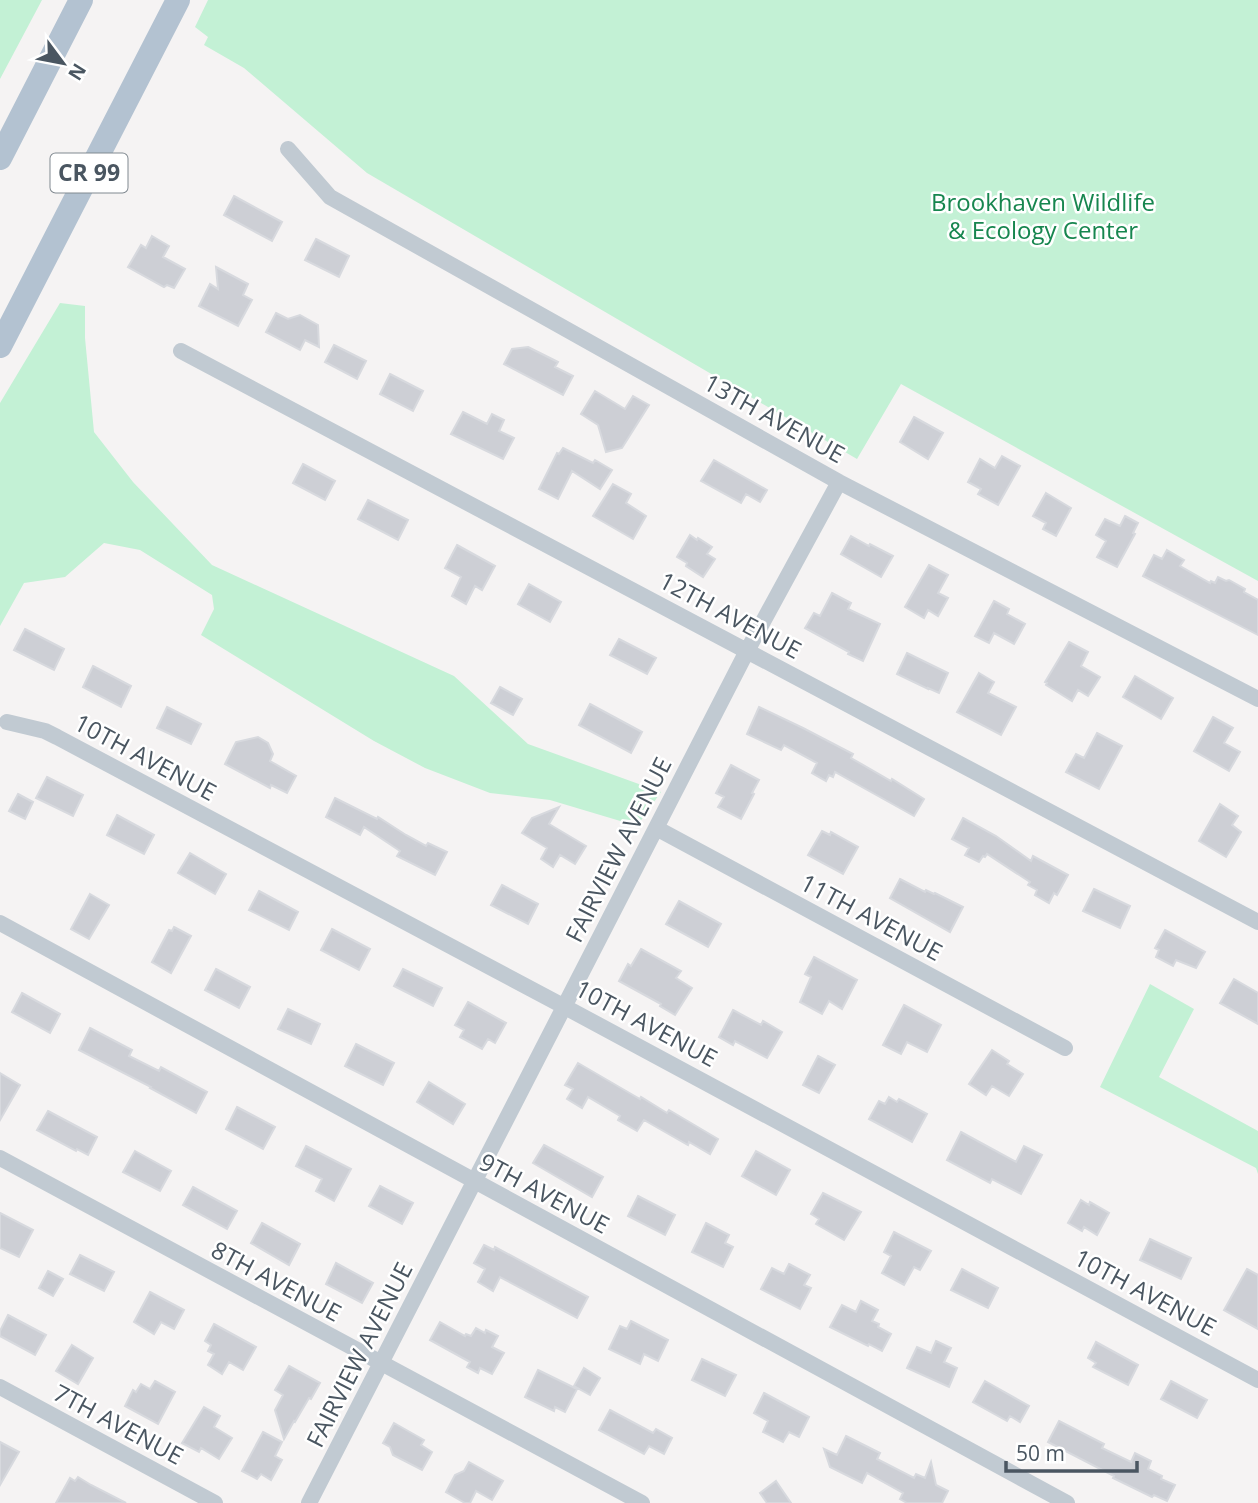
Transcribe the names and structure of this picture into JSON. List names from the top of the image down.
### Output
{
  "streets": {
    "main road": ["CR 99"],
    "street": [
      "13TH AVENUE",
      "12TH AVENUE",
      "10TH AVENUE",
      "FAIRVIEW AVENUE",
      "11TH AVENUE",
      "9TH AVENUE",
      "8TH AVENUE",
      "7TH AVENUE"
    ]
  },
  "crossings": [
    ["13TH AVENUE", "FAIRVIEW AVENUE"],
    ["12TH AVENUE", "FAIRVIEW AVENUE"],
    ["10TH AVENUE", "FAIRVIEW AVENUE"],
    ["FAIRVIEW AVENUE", "11TH AVENUE"],
    ["FAIRVIEW AVENUE", "9TH AVENUE"],
    ["FAIRVIEW AVENUE", "8TH AVENUE"]
  ],
  "parks": ["Brookhaven Wildlife & Ecology Center"],
  "scale_bar": "50 m",
  "north": "bottom right"
}
